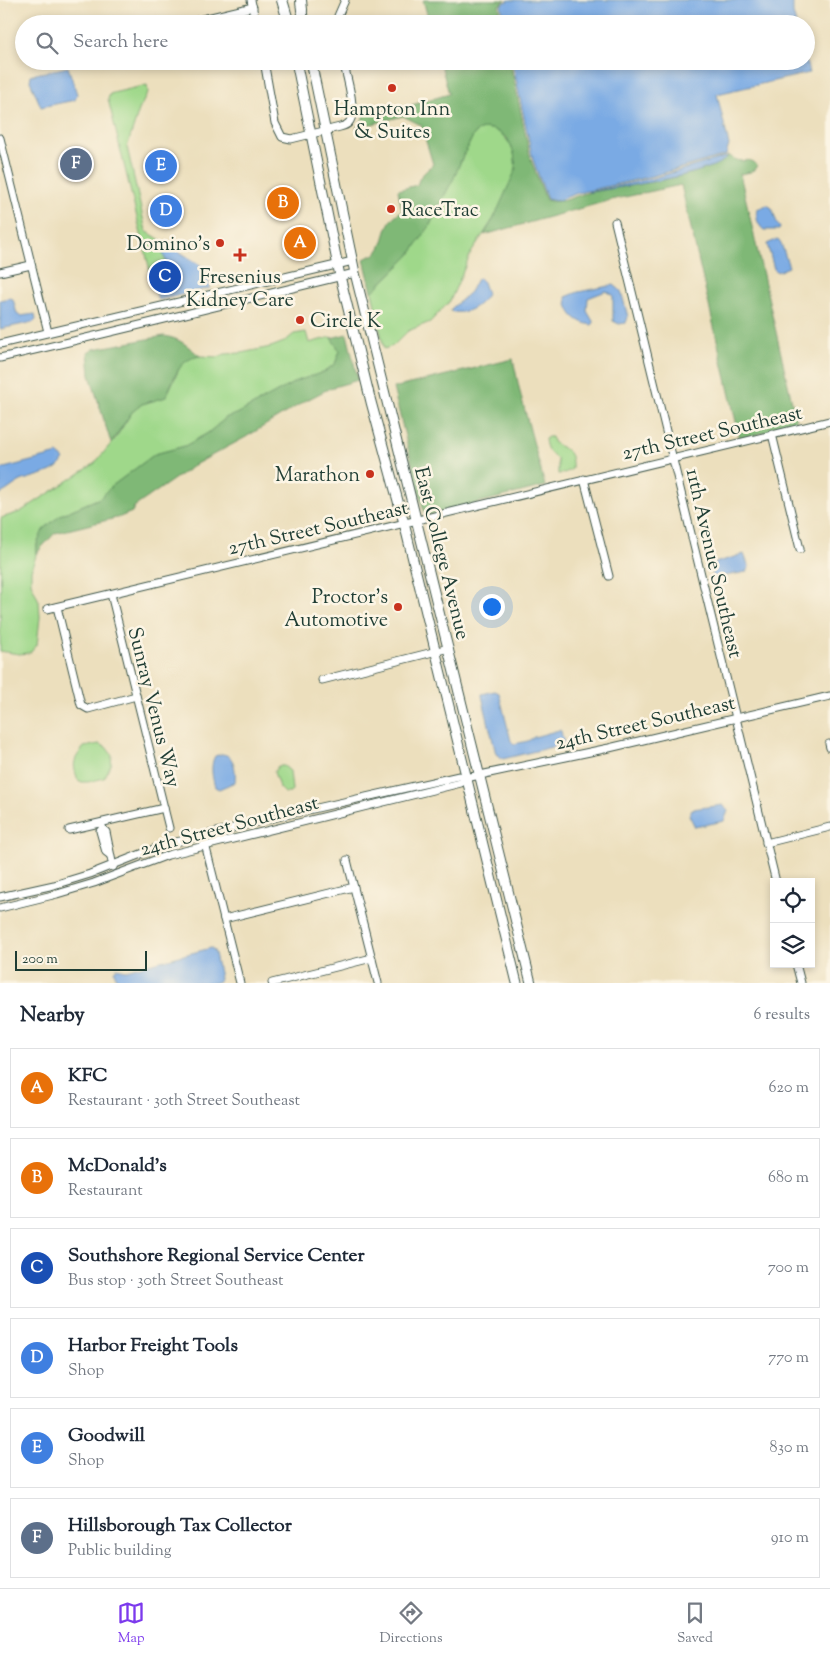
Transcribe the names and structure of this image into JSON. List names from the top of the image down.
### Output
{
  "streets": {
    "main road": ["East College Avenue"],
    "street": [
      "27th Street Southeast",
      "11th Avenue Southeast",
      "Sunray Venus Way",
      "24th Street Southeast"
    ]
  },
  "crossings": [
    ["27th Street Southeast", "East College Avenue"],
    ["27th Street Southeast", "11th Avenue Southeast"],
    ["27th Street Southeast", "Sunray Venus Way"],
    ["East College Avenue", "24th Street Southeast"],
    ["11th Avenue Southeast", "24th Street Southeast"]
  ],
  "places": {
    "other": [
      "Hampton Inn & Suites",
      "RaceTrac",
      "Domino's",
      "Circle K",
      "Marathon",
      "Proctor's Automotive"
    ],
    "health": ["Fresenius Kidney Care"]
  },
  "scale_bar": "200 m",
  "page": {
    "search": "Search here",
    "pins": [
      "F",
      "E",
      "B",
      "D",
      "A",
      "C"
    ],
    "scale": "200 m",
    "heading": ["Nearby", "6 results"],
    "list": [
      {
        "mark": "A",
        "name": "KFC",
        "note": "Restaurant · 30th Street Southeast",
        "value": "620 m"
      },
      {
        "mark": "B",
        "name": "McDonald's",
        "note": "Restaurant",
        "value": "680 m"
      },
      {
        "mark": "C",
        "name": "Southshore Regional Service Center",
        "note": "Bus stop · 30th Street Southeast",
        "value": "700 m"
      },
      {
        "mark": "D",
        "name": "Harbor Freight Tools",
        "note": "Shop",
        "value": "770 m"
      },
      {
        "mark": "E",
        "name": "Goodwill",
        "note": "Shop",
        "value": "830 m"
      },
      {
        "mark": "F",
        "name": "Hillsborough Tax Collector",
        "note": "Public building",
        "value": "910 m"
      }
    ],
    "nav": ["Map", "Directions", "Saved"]
  }
}
